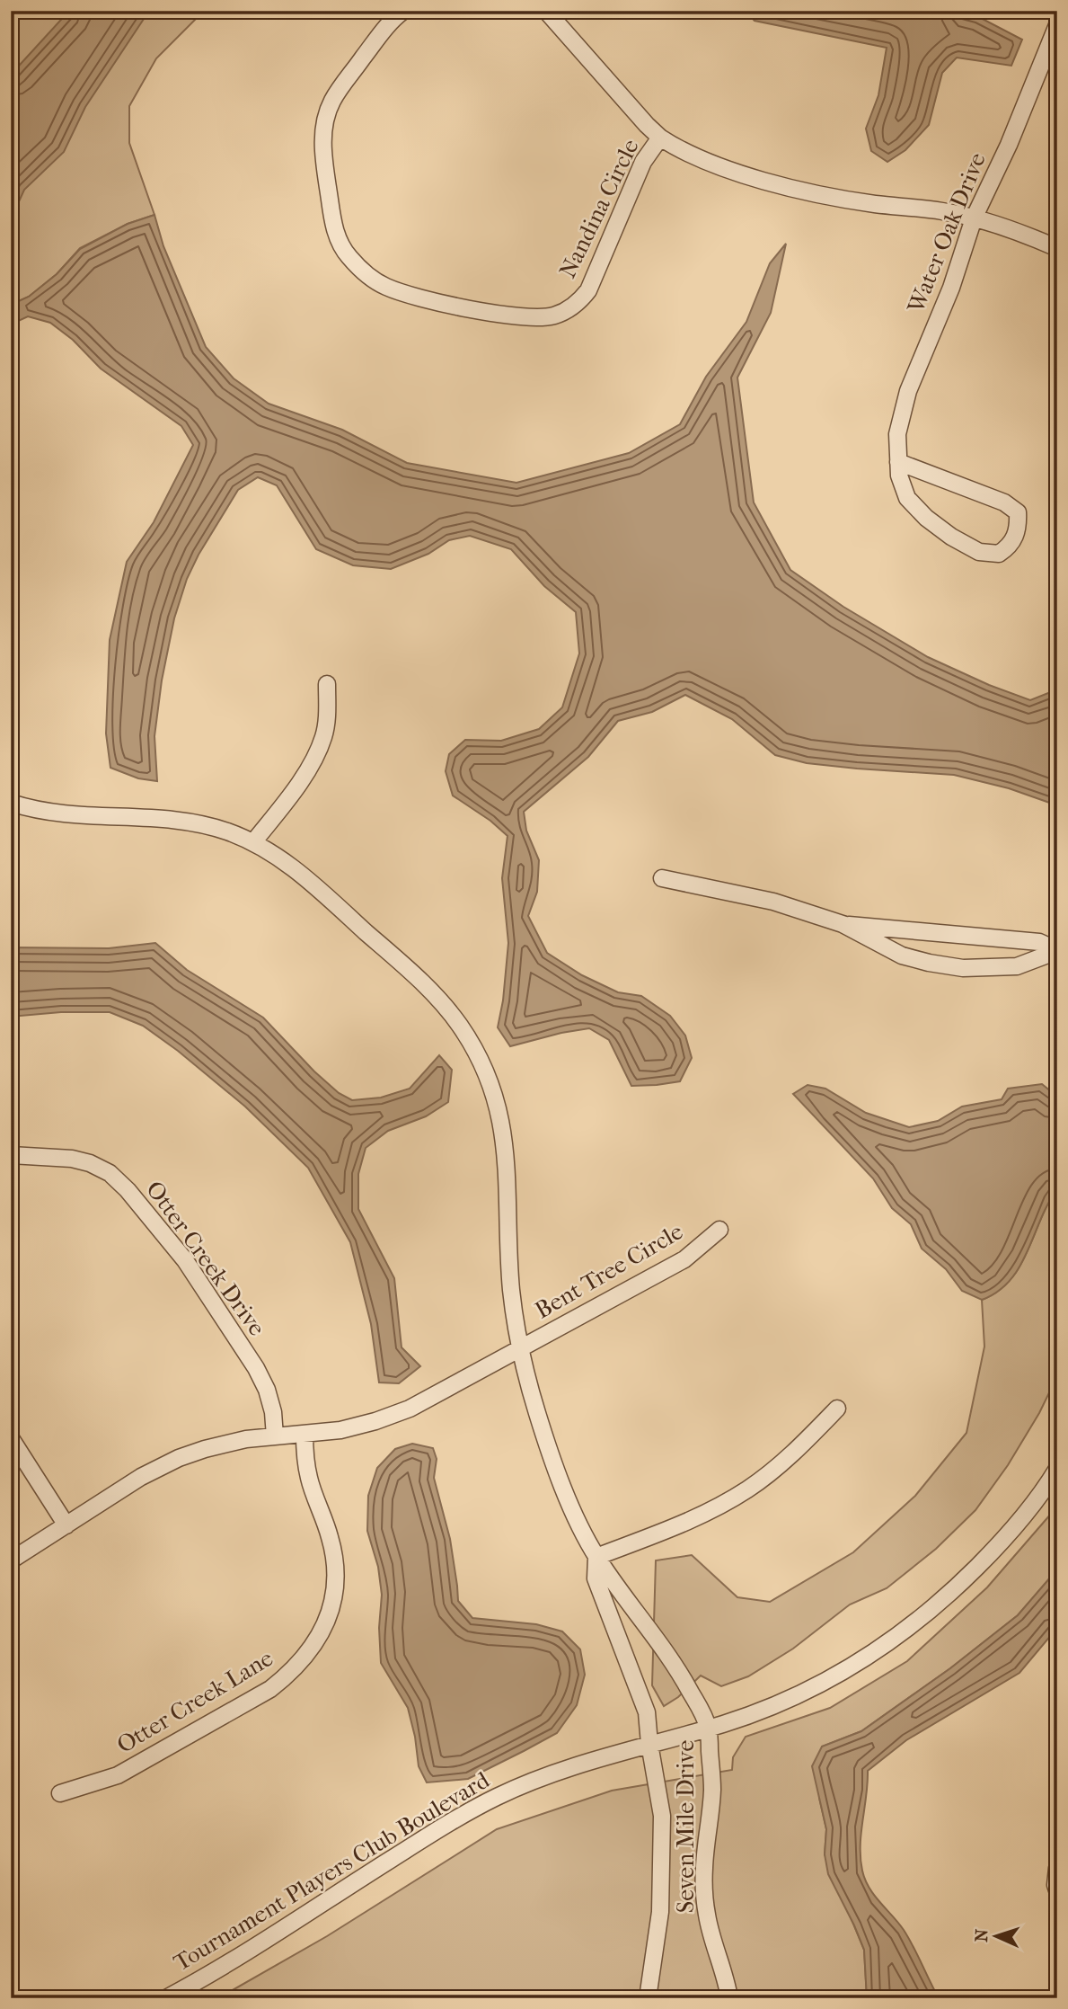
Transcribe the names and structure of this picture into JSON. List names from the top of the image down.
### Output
{
  "streets": {
    "street": [
      "Nandina Circle",
      "Water Oak Drive",
      "Otter Creek Drive",
      "Bent Tree Circle",
      "Otter Creek Lane",
      "Seven Mile Drive",
      "Tournament Players Club Boulevard"
    ]
  },
  "crossings": [
    ["Nandina Circle", "Water Oak Drive"],
    ["Otter Creek Drive", "Bent Tree Circle"],
    ["Bent Tree Circle", "Otter Creek Lane"],
    ["Seven Mile Drive", "Tournament Players Club Boulevard"]
  ],
  "north": "left"
}
